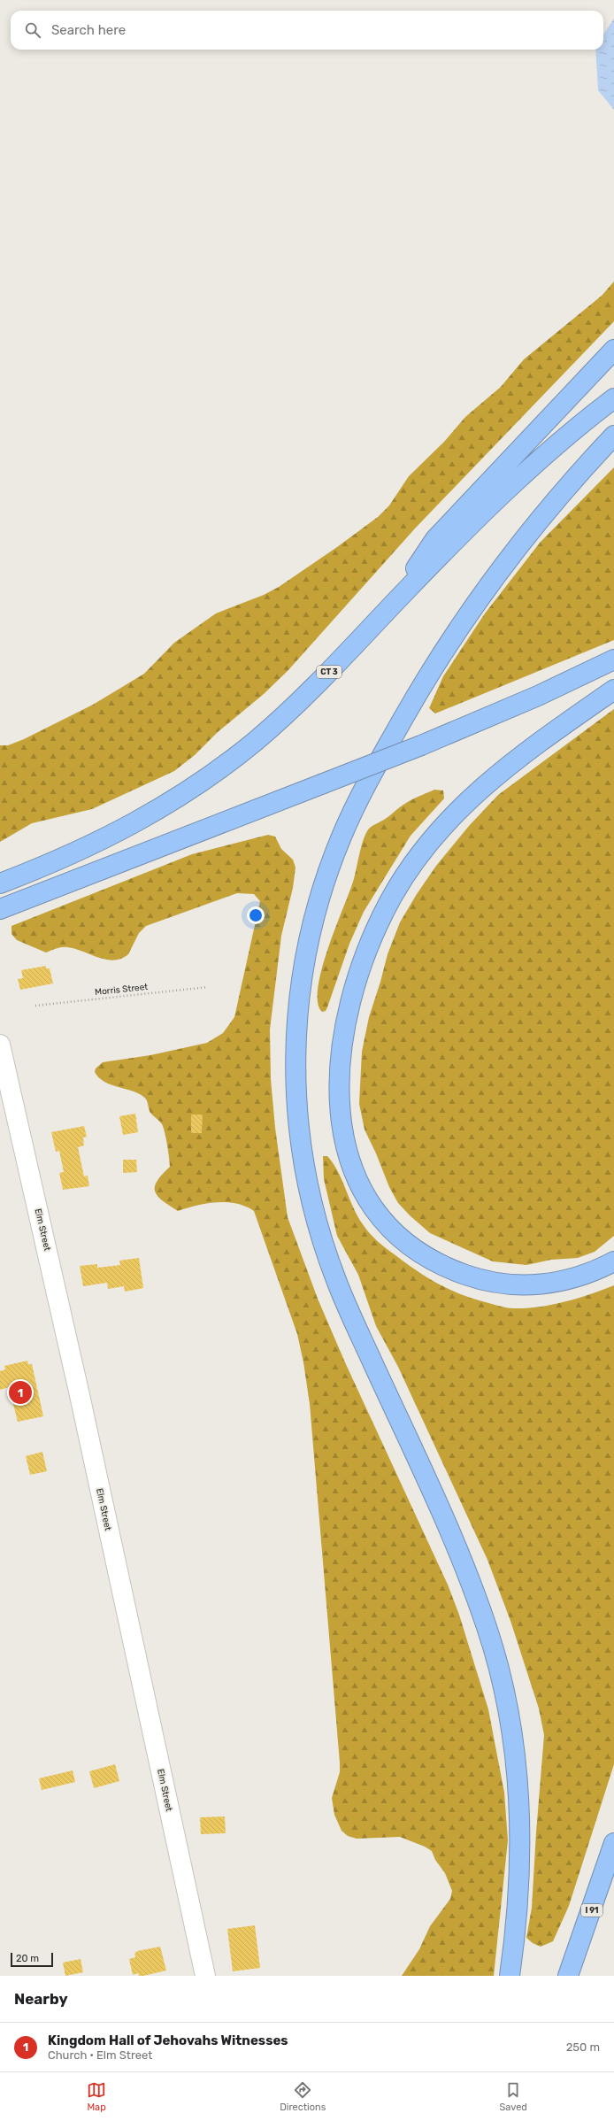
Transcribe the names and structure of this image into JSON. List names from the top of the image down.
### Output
{
  "streets": {
    "highway": ["CT 3", "I 91"],
    "street": ["Elm Street"],
    "path": ["Morris Street"]
  },
  "scale_bar": "20 m",
  "page": {
    "search": "Search here",
    "pins": "1",
    "scale": "20 m",
    "heading": "Nearby",
    "list": [
      {
        "mark": "1",
        "name": "Kingdom Hall of Jehovahs Witnesses",
        "note": "Church · Elm Street",
        "value": "250 m"
      }
    ],
    "nav": ["Map", "Directions", "Saved"]
  }
}
